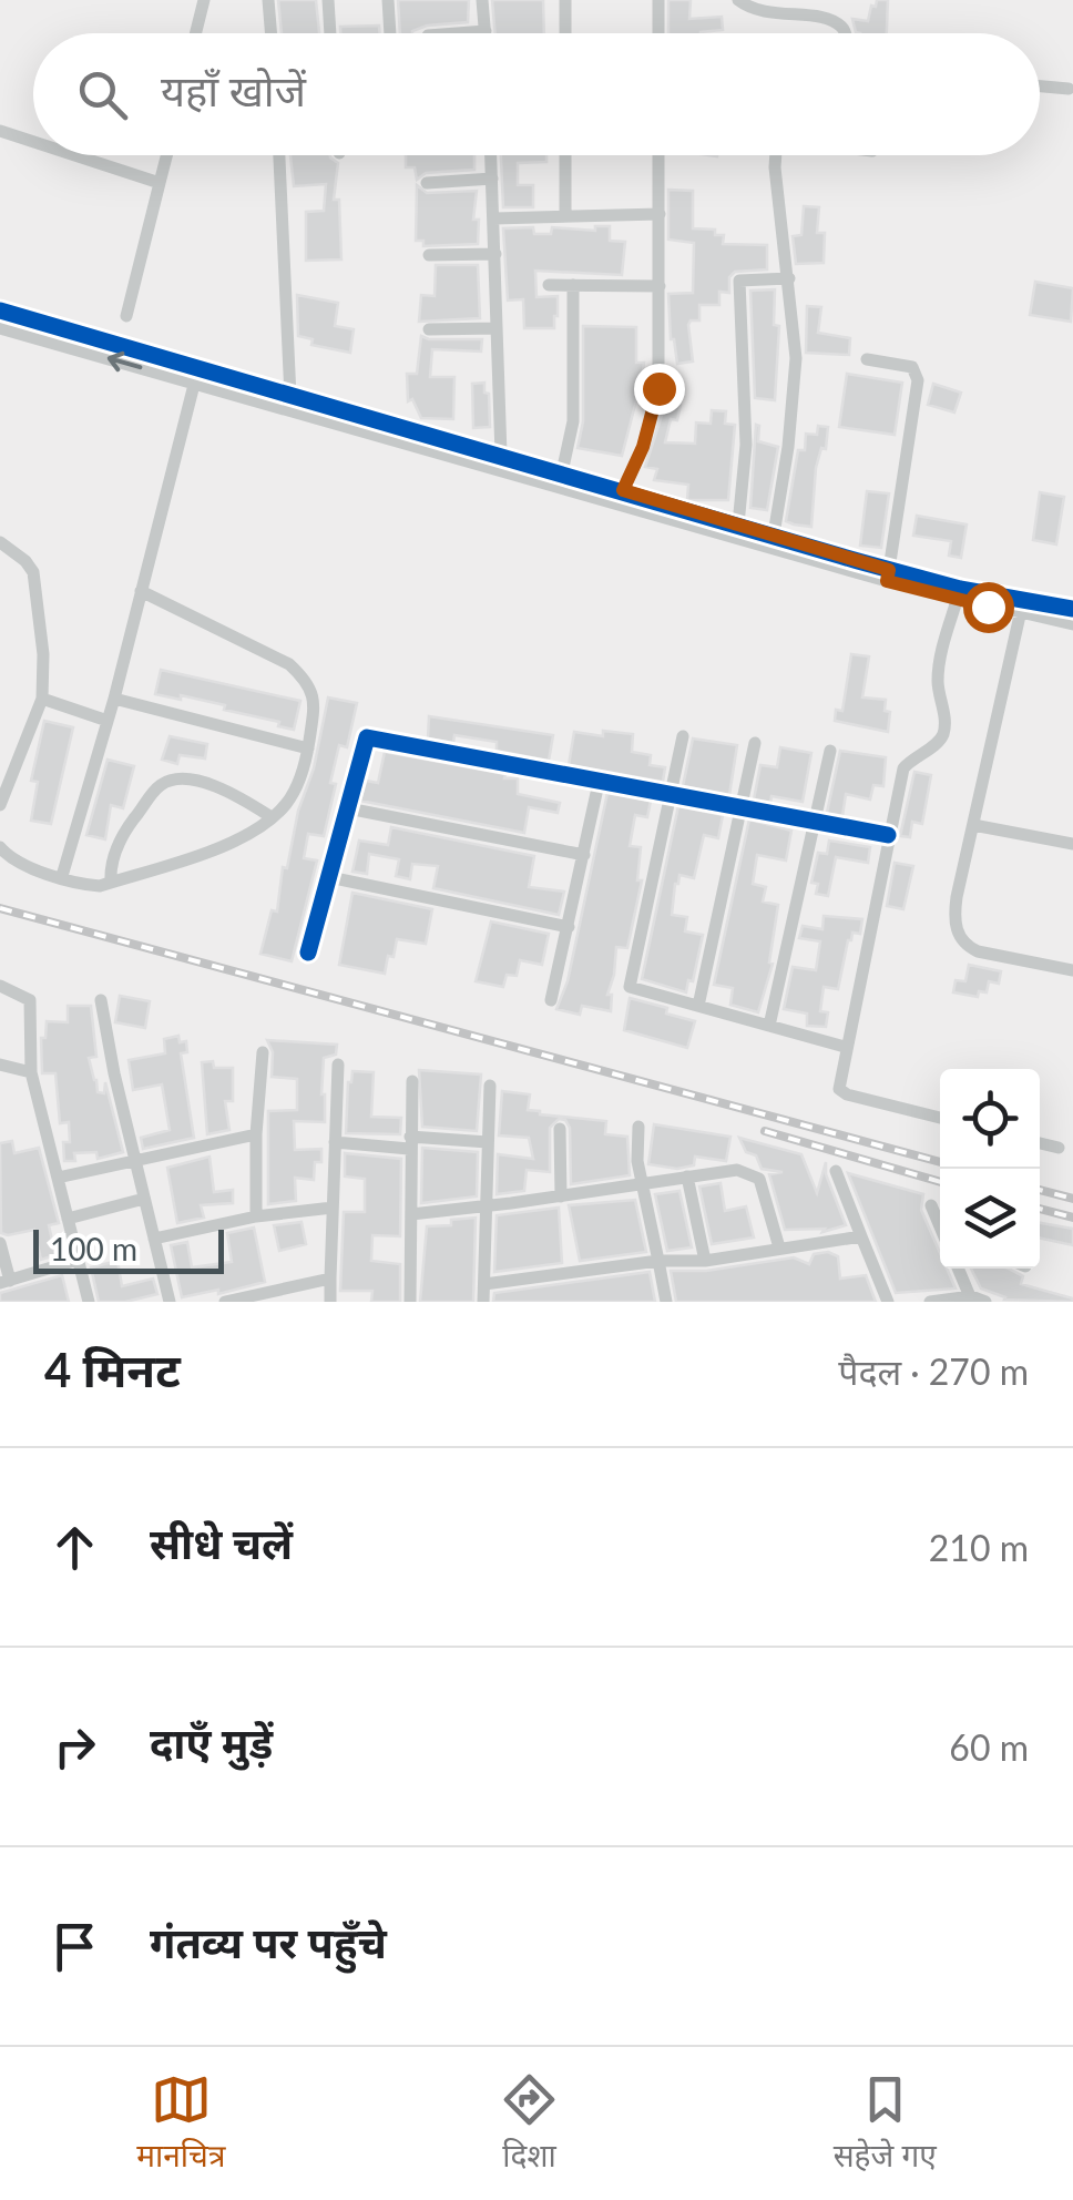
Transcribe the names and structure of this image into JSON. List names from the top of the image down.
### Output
{
  "scale_bar": "100 m",
  "page": {
    "search": "यहाँ खोजें",
    "scale": "100 m",
    "heading": ["4 मिनट", "पैदल · 270 m"],
    "list": [
      ["सीधे चलें", "210 m"],
      ["दाएँ मुड़ें", "60 m"],
      "गंतव्य पर पहुँचे"
    ],
    "nav": ["मानचित्र", "दिशा", "सहेजे गए"]
  }
}
